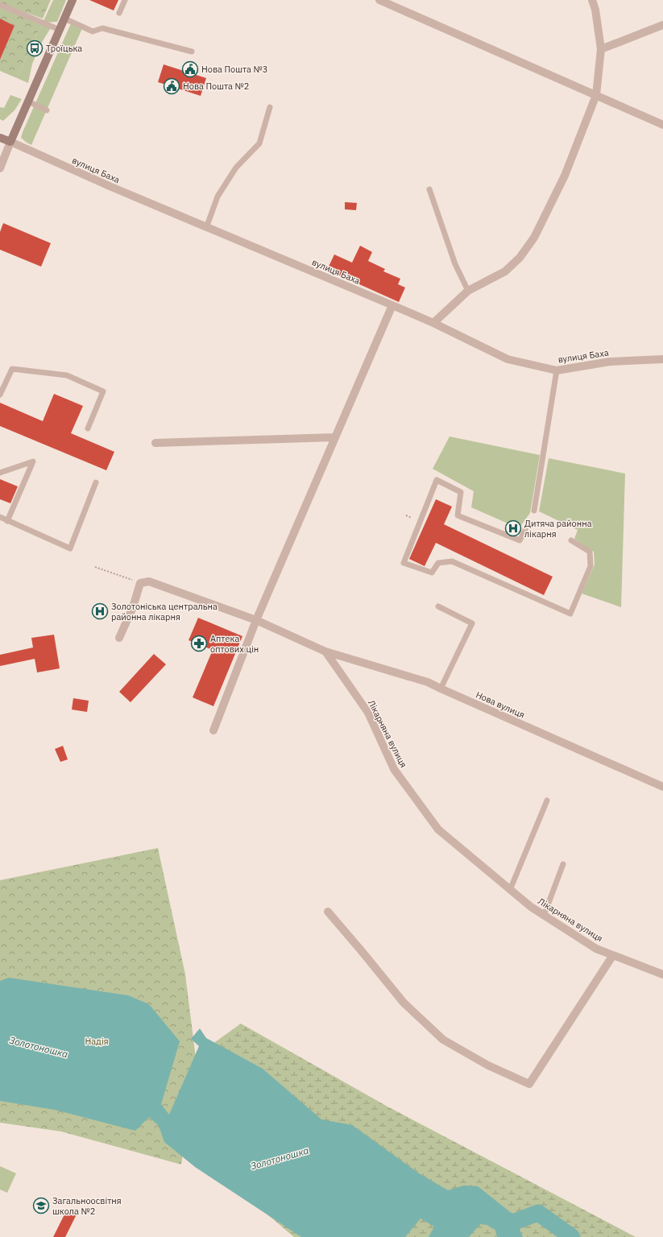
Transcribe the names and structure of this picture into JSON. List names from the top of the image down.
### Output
{
  "streets": {
    "street": ["вулиця Баха", "Нова вулиця", "Лікарняна вулиця"]
  },
  "crossings": [
    ["Нова вулиця", "Лікарняна вулиця"]
  ],
  "water": ["Золотоношка"],
  "parks": ["Надія"],
  "places": {
    "bus stop": ["Троїцька"],
    "public building": ["Нова Пошта №3", "Нова Пошта №2"],
    "hospital": ["Дитяча районна лікарня", "Золотоніська центральна районна лікарня"],
    "pharmacy": ["Аптека оптових цін"],
    "school or university": ["Загальноосвітня школа №2"]
  }
}
